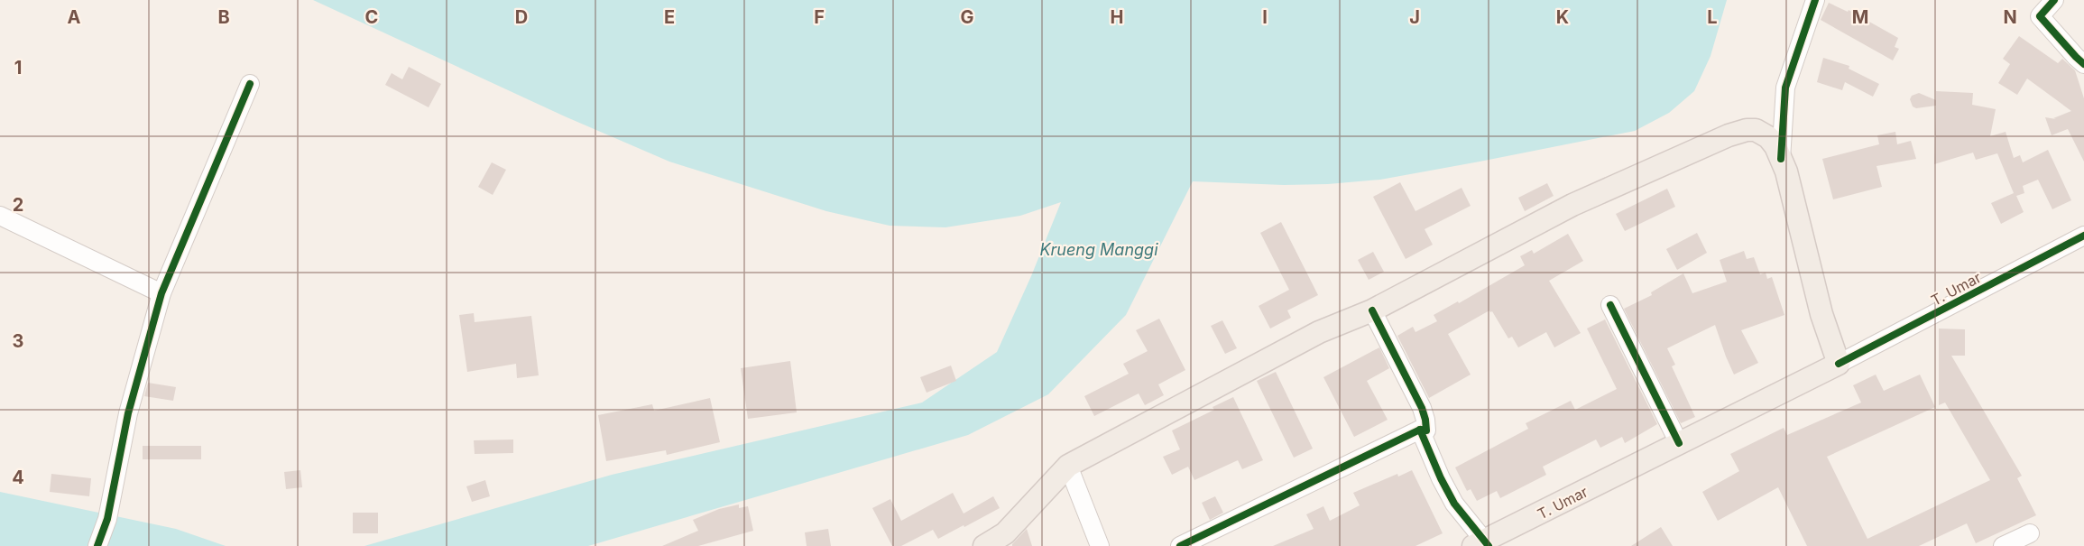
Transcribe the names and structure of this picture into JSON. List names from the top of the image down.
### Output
{
  "streets": {
    "main road": ["T. Umar"]
  },
  "water": ["Krueng Manggi"],
  "grid": {
    "columns": [
      "A",
      "B",
      "C",
      "D",
      "E",
      "F",
      "G",
      "H",
      "I",
      "J",
      "K",
      "L",
      "M",
      "N"
    ],
    "rows": [
      "1",
      "2",
      "3",
      "4"
    ]
  }
}
